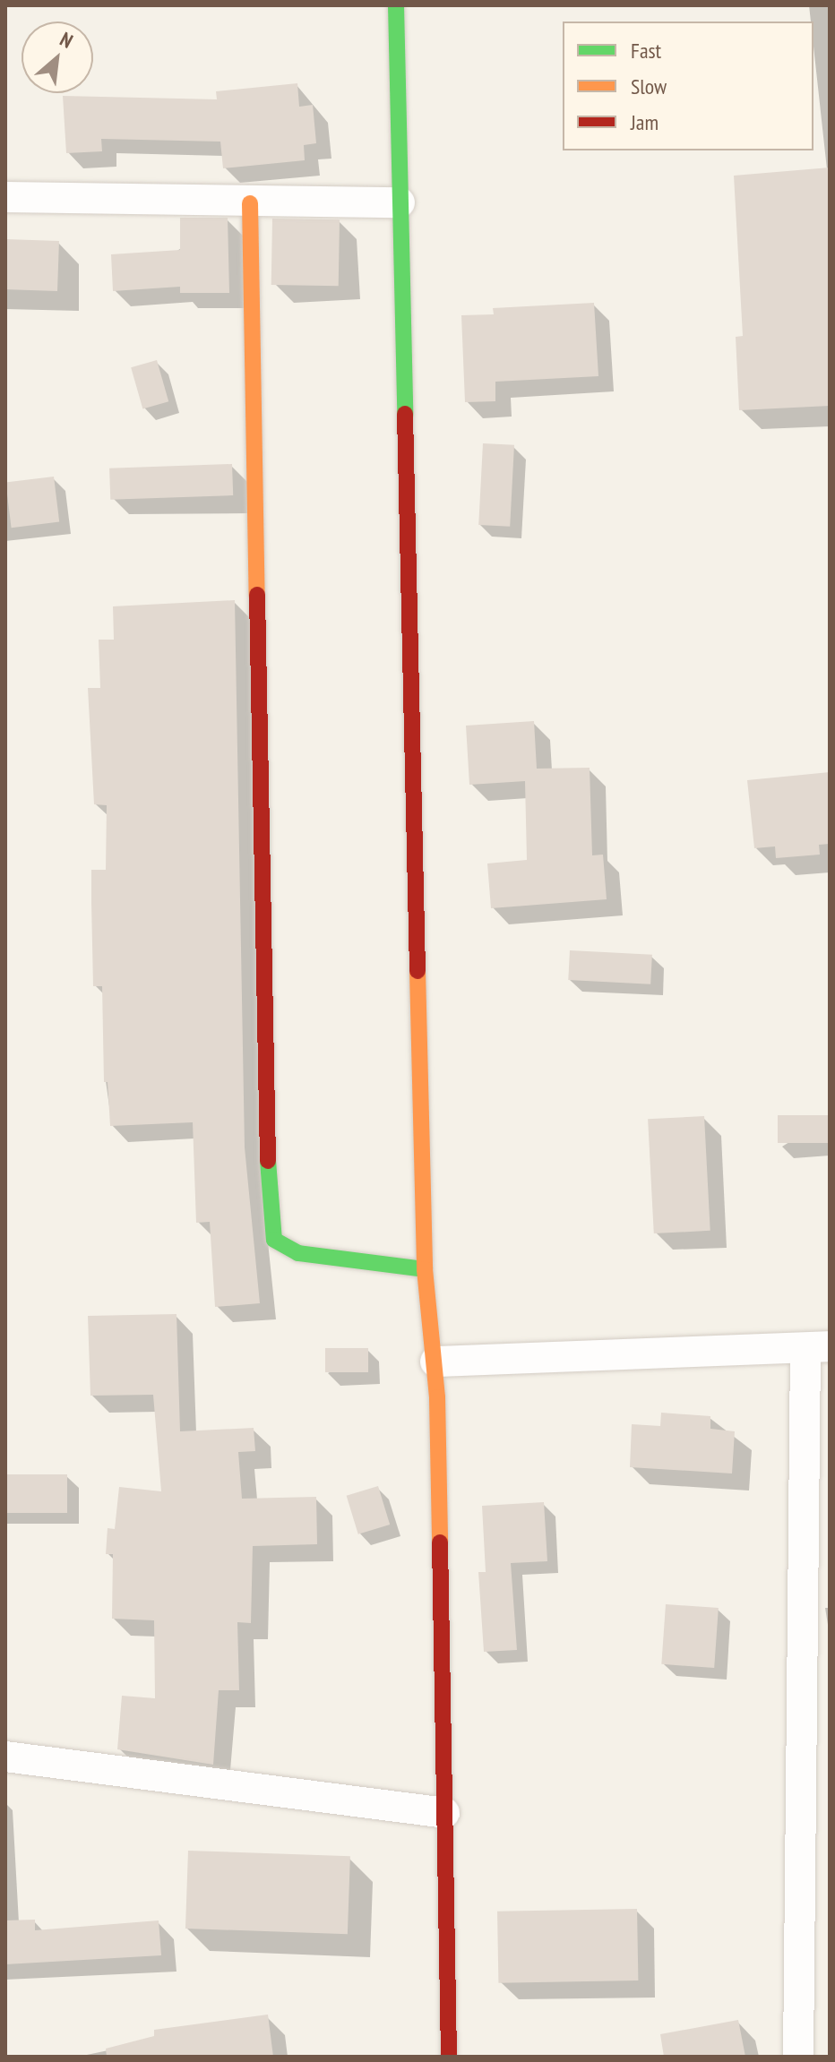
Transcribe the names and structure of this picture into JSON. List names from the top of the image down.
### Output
{
  "legend": ["Fast", "Slow", "Jam"],
  "north": "top right"
}
